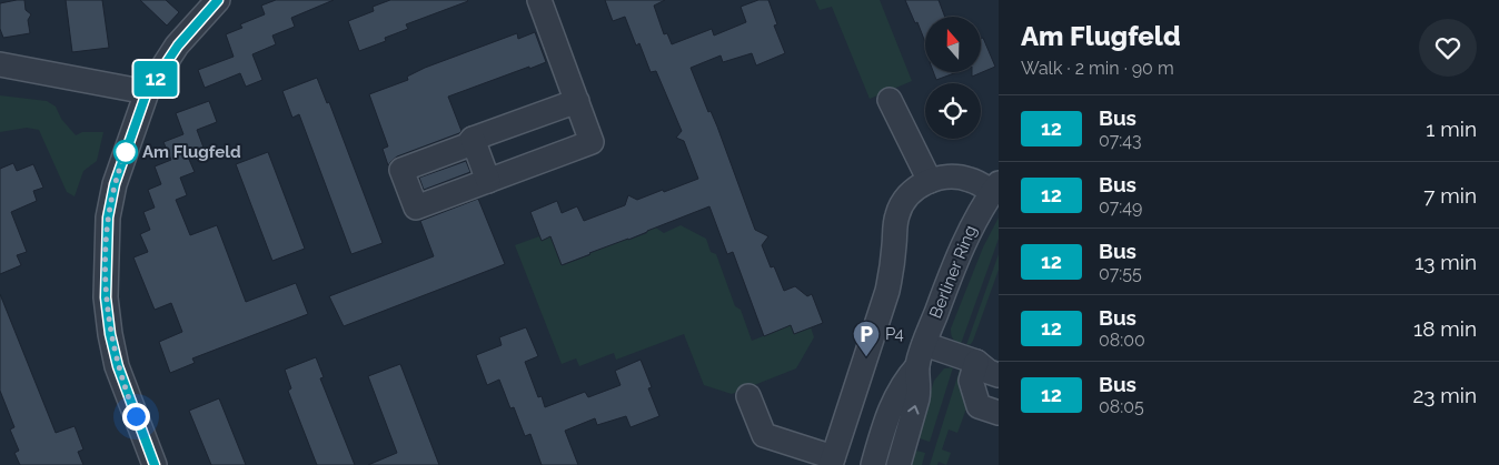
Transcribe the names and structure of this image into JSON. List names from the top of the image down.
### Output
{
  "streets": {
    "street": ["Berliner Ring"]
  },
  "places": {
    "other": ["Am Flugfeld"],
    "parking": ["P4"]
  },
  "lines": ["bus line 12"],
  "north": "top",
  "page": {
    "on_map": "12",
    "heading": ["Am Flugfeld", "Walk · 2 min · 90 m"],
    "list": [
      {
        "mark": "12",
        "name": "Bus",
        "note": "07:43",
        "value": "1 min"
      },
      {
        "mark": "12",
        "name": "Bus",
        "note": "07:49",
        "value": "7 min"
      },
      {
        "mark": "12",
        "name": "Bus",
        "note": "07:55",
        "value": "13 min"
      },
      {
        "mark": "12",
        "name": "Bus",
        "note": "08:00",
        "value": "18 min"
      },
      {
        "mark": "12",
        "name": "Bus",
        "note": "08:05",
        "value": "23 min"
      }
    ]
  }
}
